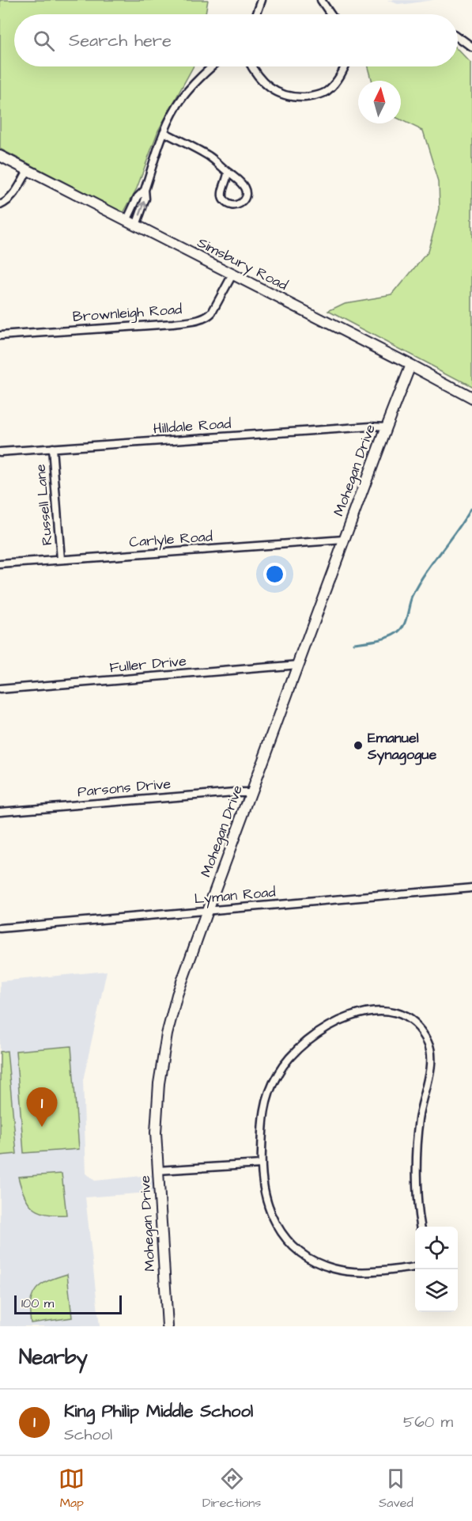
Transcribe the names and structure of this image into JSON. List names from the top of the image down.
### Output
{
  "streets": {
    "street": [
      "Simsbury Road",
      "Brownleigh Road",
      "Hilldale Road",
      "Mohegan Drive",
      "Russell Lane",
      "Carlyle Road",
      "Fuller Drive",
      "Parsons Drive",
      "Lyman Road"
    ]
  },
  "crossings": [
    ["Simsbury Road", "Brownleigh Road"],
    ["Simsbury Road", "Mohegan Drive"],
    ["Hilldale Road", "Mohegan Drive"],
    ["Hilldale Road", "Russell Lane"],
    ["Mohegan Drive", "Carlyle Road"],
    ["Mohegan Drive", "Fuller Drive"],
    ["Mohegan Drive", "Parsons Drive"],
    ["Mohegan Drive", "Lyman Road"],
    ["Russell Lane", "Carlyle Road"]
  ],
  "places": ["Emanuel Synagogue"],
  "scale_bar": "100 m",
  "north": "top",
  "page": {
    "search": "Search here",
    "pins": "1",
    "scale": "100 m",
    "heading": "Nearby",
    "list": [
      {
        "mark": "1",
        "name": "King Philip Middle School",
        "note": "School",
        "value": "560 m"
      }
    ],
    "nav": ["Map", "Directions", "Saved"]
  }
}
